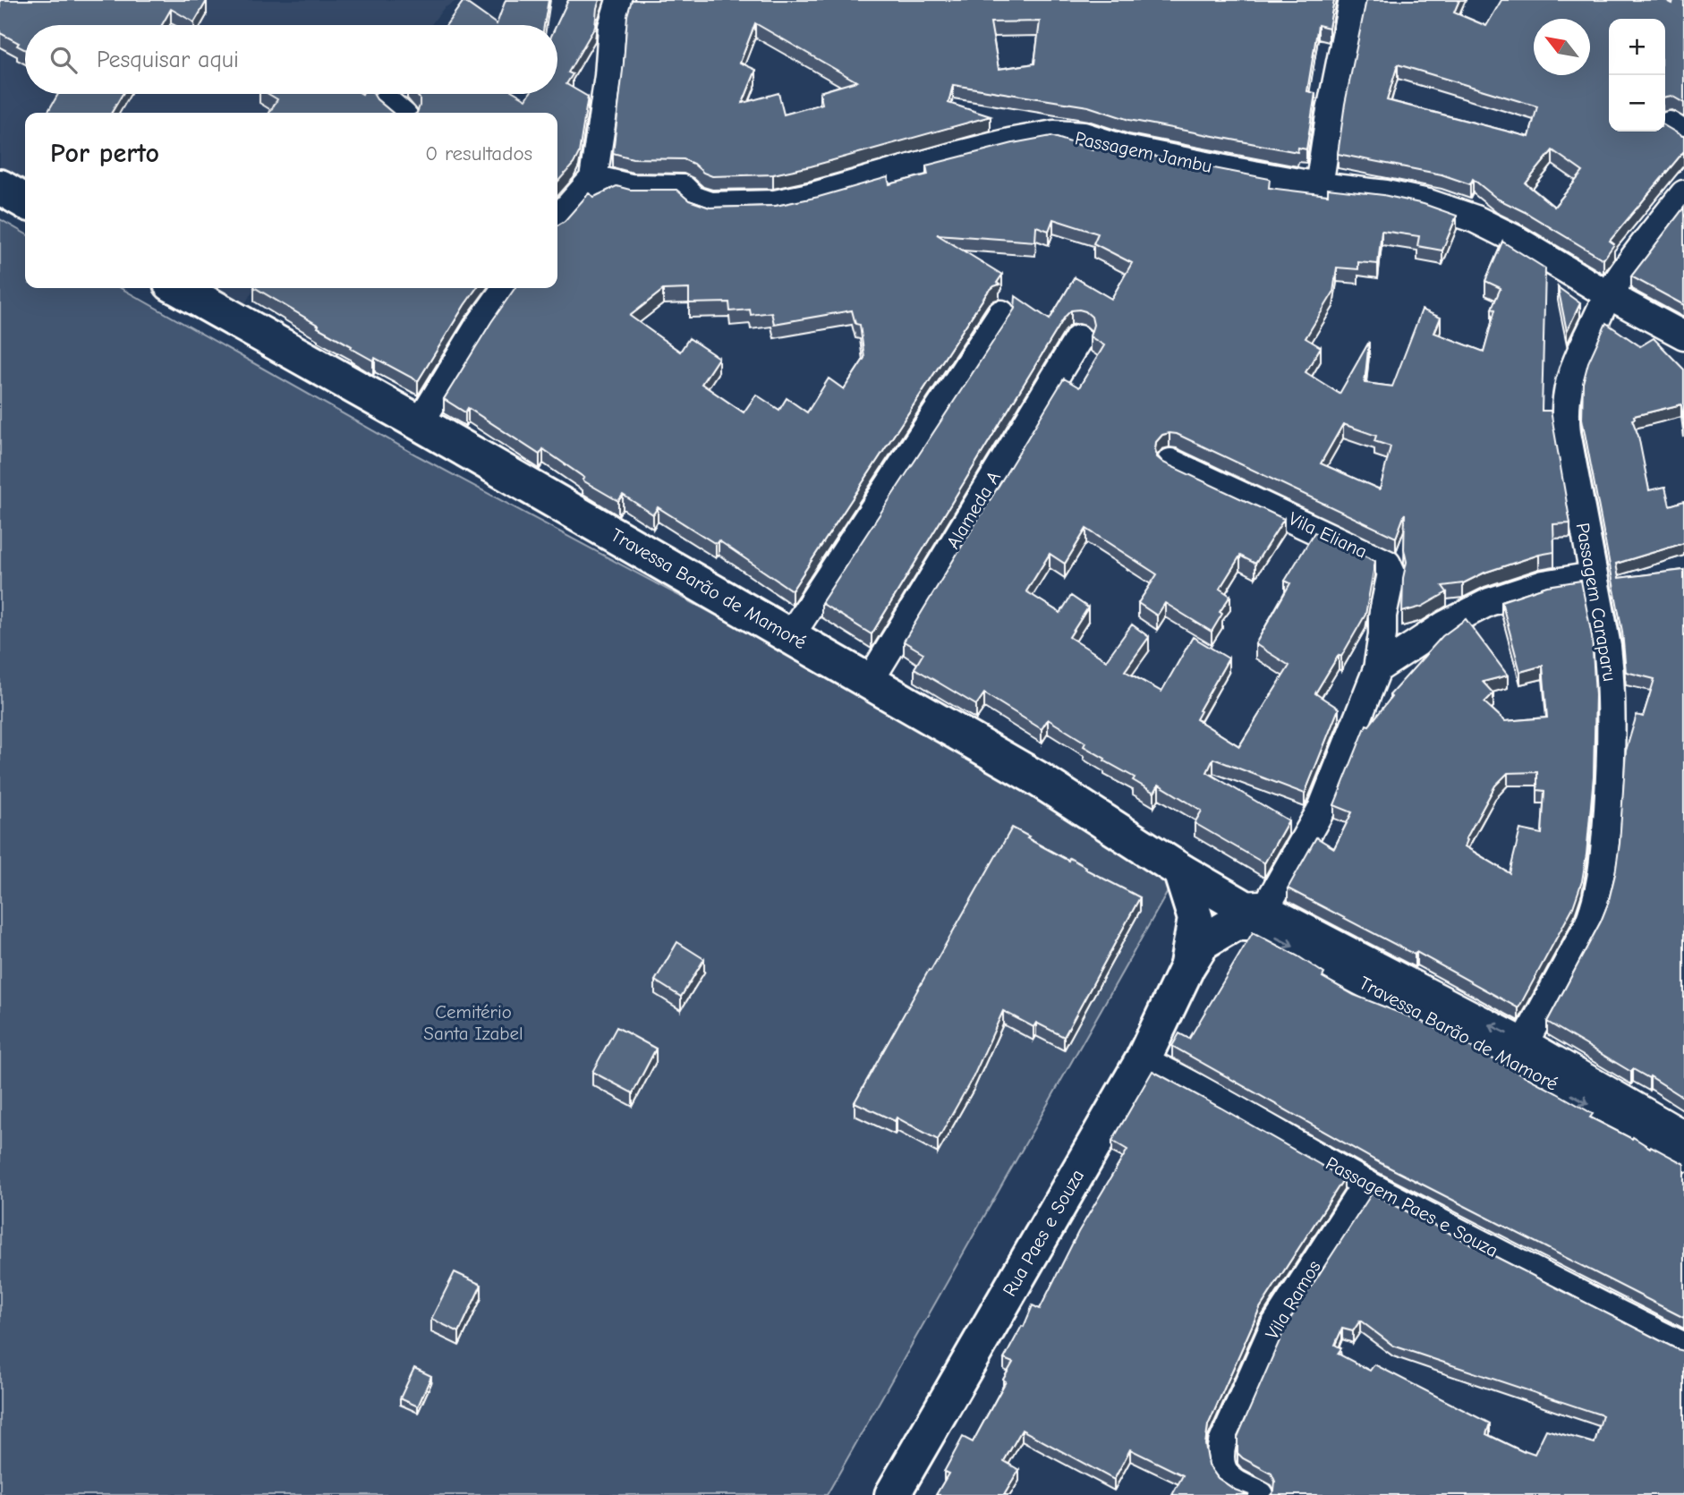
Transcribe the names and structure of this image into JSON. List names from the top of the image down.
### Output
{
  "streets": {
    "street": [
      "Passagem Jambu",
      "Alameda A",
      "Vila Eliana",
      "Travessa Barão de Mamoré",
      "Passagem Caraparu",
      "Passagem Paes e Souza",
      "Rua Paes e Souza",
      "Vila Ramos"
    ]
  },
  "crossings": [
    ["Passagem Jambu", "Passagem Caraparu"],
    ["Alameda A", "Travessa Barão de Mamoré"],
    ["Travessa Barão de Mamoré", "Passagem Caraparu"],
    ["Travessa Barão de Mamoré", "Rua Paes e Souza"],
    ["Passagem Paes e Souza", "Rua Paes e Souza"],
    ["Passagem Paes e Souza", "Vila Ramos"]
  ],
  "parks": ["Cemitério Santa Izabel"],
  "north": "top left",
  "page": {
    "map_buttons": ["+", "−"],
    "search": "Pesquisar aqui",
    "heading": ["Por perto", "0 resultados"]
  }
}
